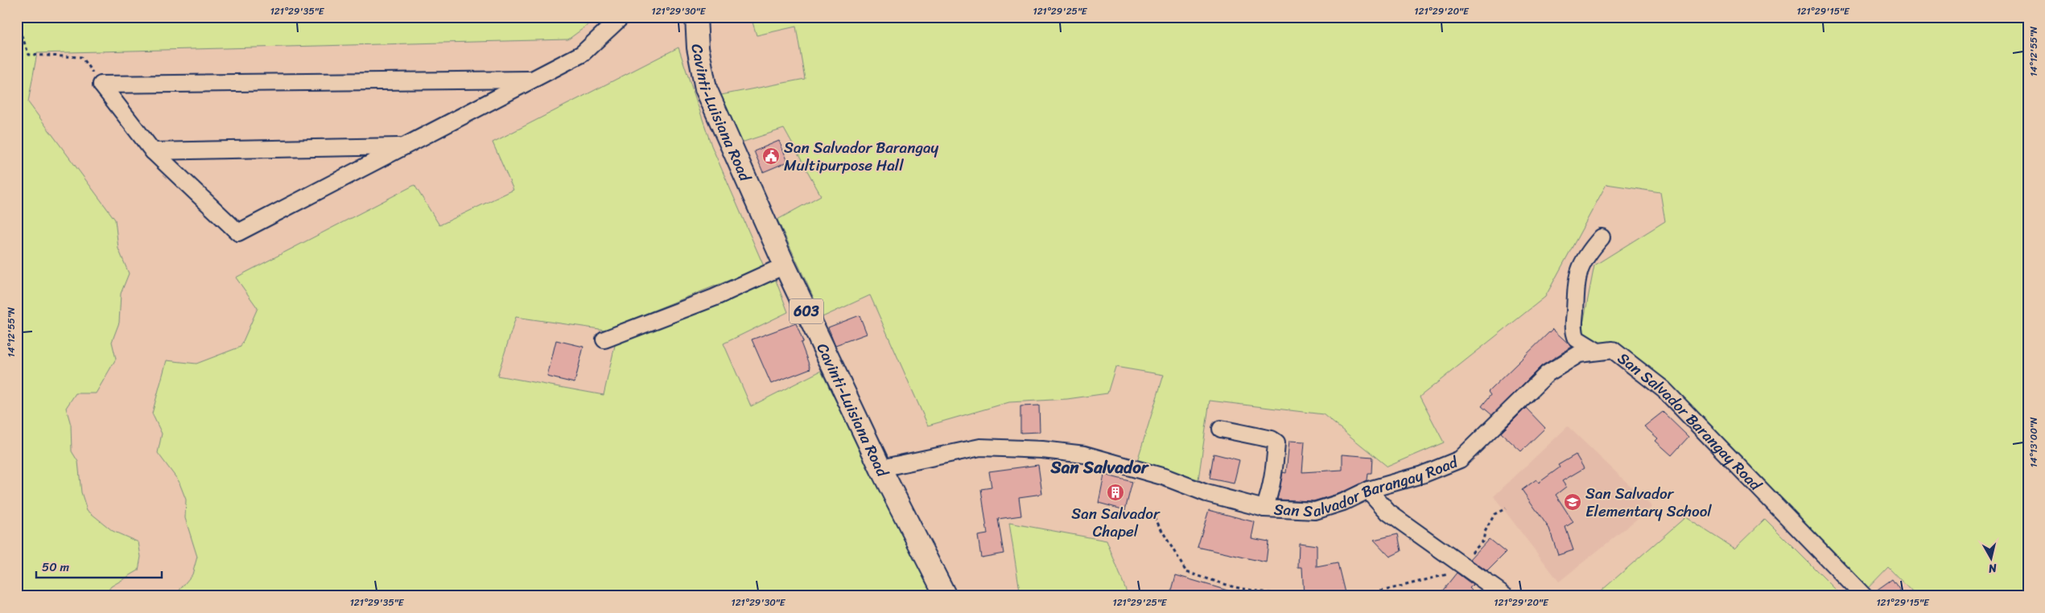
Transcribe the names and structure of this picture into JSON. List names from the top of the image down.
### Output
{
  "streets": {
    "main road": ["Cavinti-Luisiana Road", "603"],
    "street": ["San Salvador Barangay Road"]
  },
  "crossings": [
    ["Cavinti-Luisiana Road", "San Salvador Barangay Road"]
  ],
  "districts": ["San Salvador"],
  "places": {
    "public building": ["San Salvador Barangay Multipurpose Hall"],
    "building": ["San Salvador Chapel"],
    "school or university": ["San Salvador Elementary School"]
  },
  "scale_bar": "50 m",
  "north": "bottom",
  "coordinates": [
    "121°29'35\"E",
    "121°29'30\"E",
    "121°29'25\"E",
    "121°29'20\"E",
    "121°29'15\"E",
    "14°12'55\"N",
    "14°13'00\"N"
  ]
}
